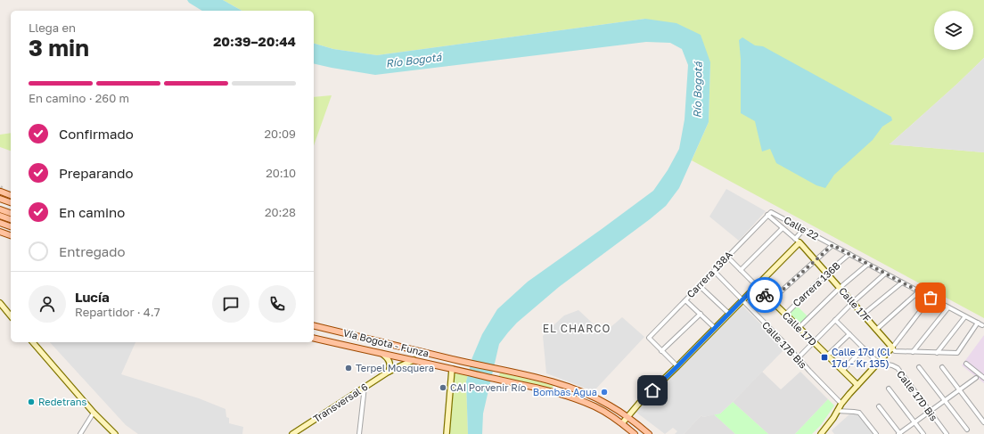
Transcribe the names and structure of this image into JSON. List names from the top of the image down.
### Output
{
  "streets": {
    "main road": ["Vía Bogota - Funza"],
    "street": [
      "Calle 22",
      "Carrera 138A",
      "Carrera 136B",
      "Calle 17F",
      "Calle 17D",
      "Calle 17B Bis",
      "Calle 17D Bis",
      "Transversal 6"
    ]
  },
  "crossings": [
    ["Calle 22", "Carrera 138A"],
    ["Calle 22", "Carrera 136B"],
    ["Calle 22", "Calle 17F"],
    ["Carrera 138A", "Calle 17F"],
    ["Carrera 138A", "Calle 17D"],
    ["Carrera 138A", "Calle 17B Bis"],
    ["Carrera 136B", "Calle 17F"],
    ["Carrera 136B", "Calle 17D"]
  ],
  "districts": ["EL CHARCO"],
  "water": ["Río Bogotá"],
  "places": {
    "transit": ["Calle 17d (Cl 17d - Kr 135)"],
    "other": [
      "Terpel Mosquera",
      "CAI Porvenir Río",
      "Bombas Agua",
      "Redetrans"
    ]
  },
  "page": {
    "heading": ["3 min", "Llega en", "20:39–20:44"],
    "panel": ["Lucía", "Repartidor · 4.7"],
    "bar": "En camino · 260 m",
    "list": [
      ["Confirmado", "20:09"],
      ["Preparando", "20:10"],
      ["En camino", "20:28"],
      "Entregado"
    ]
  }
}
